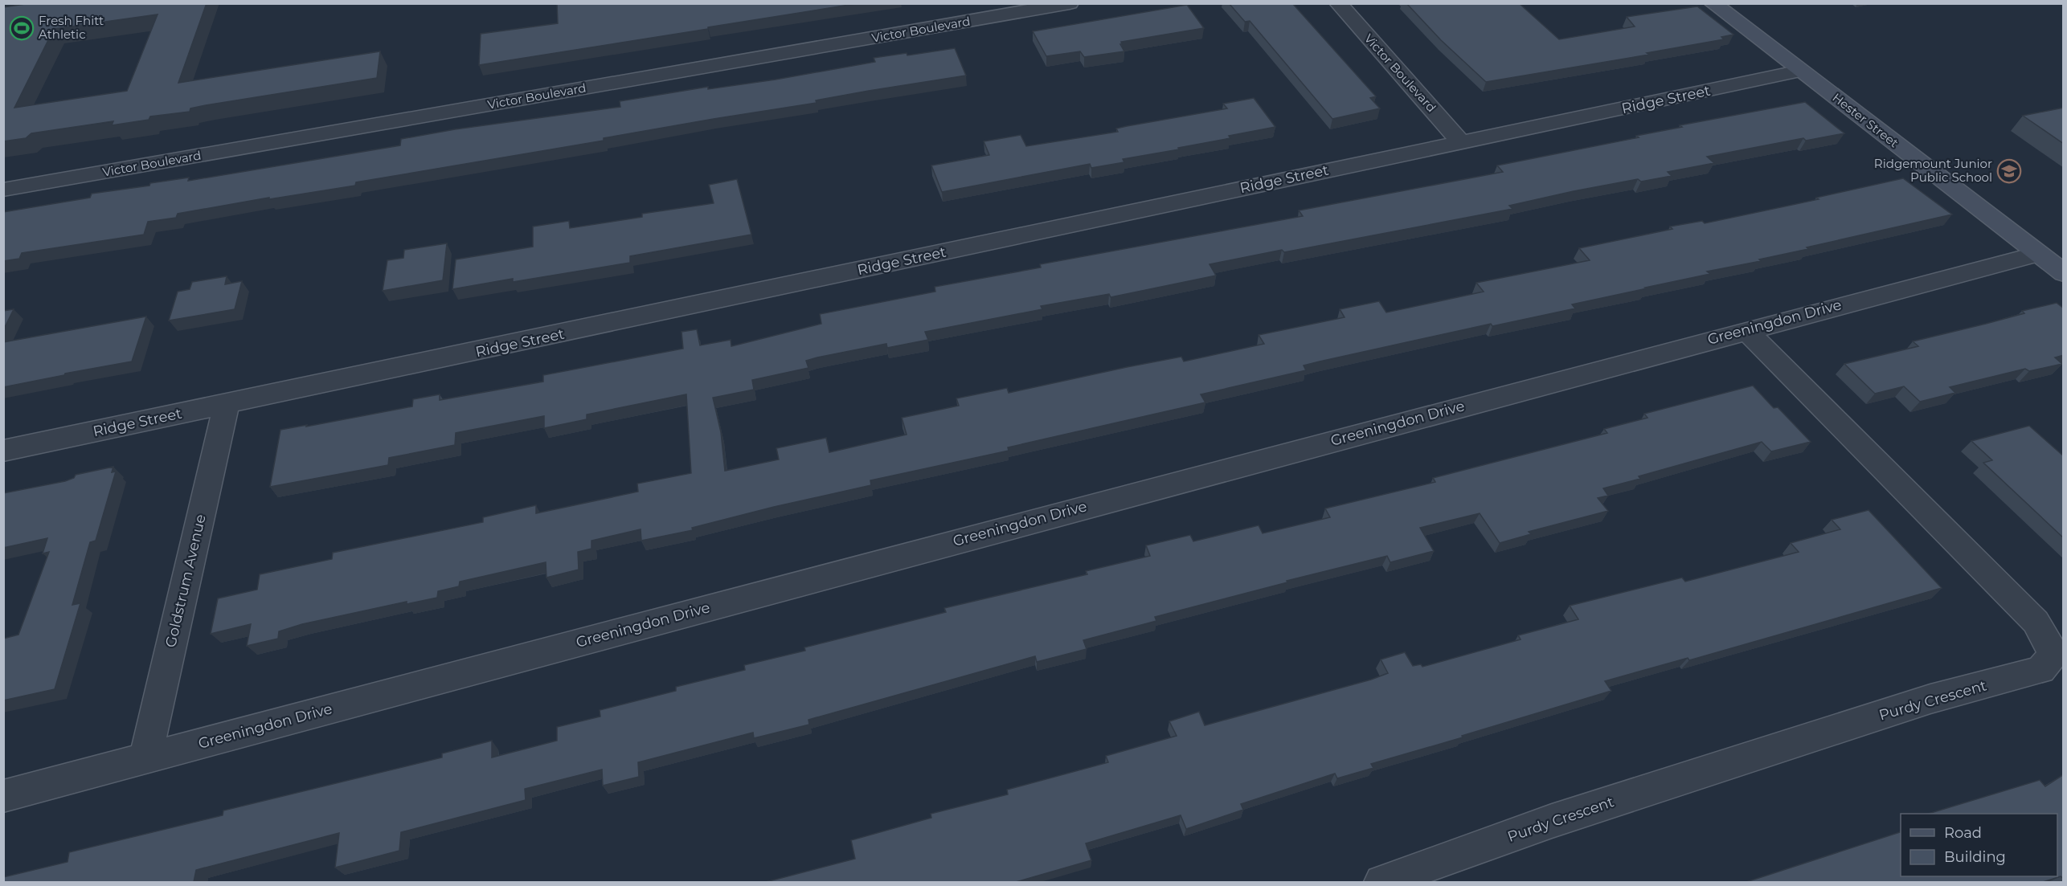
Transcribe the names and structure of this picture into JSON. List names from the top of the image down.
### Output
{
  "streets": {
    "street": [
      "Victor Boulevard",
      "Ridge Street",
      "Hester Street",
      "Greeningdon Drive",
      "Goldstrum Avenue",
      "Purdy Crescent"
    ]
  },
  "crossings": [
    ["Victor Boulevard", "Ridge Street"],
    ["Ridge Street", "Hester Street"],
    ["Ridge Street", "Goldstrum Avenue"],
    ["Hester Street", "Greeningdon Drive"],
    ["Greeningdon Drive", "Goldstrum Avenue"],
    ["Greeningdon Drive", "Purdy Crescent"]
  ],
  "places": {
    "sports": ["Fresh Fhitt Athletic"],
    "school or university": ["Ridgemount Junior Public School"]
  },
  "legend": ["Road", "Building"]
}
